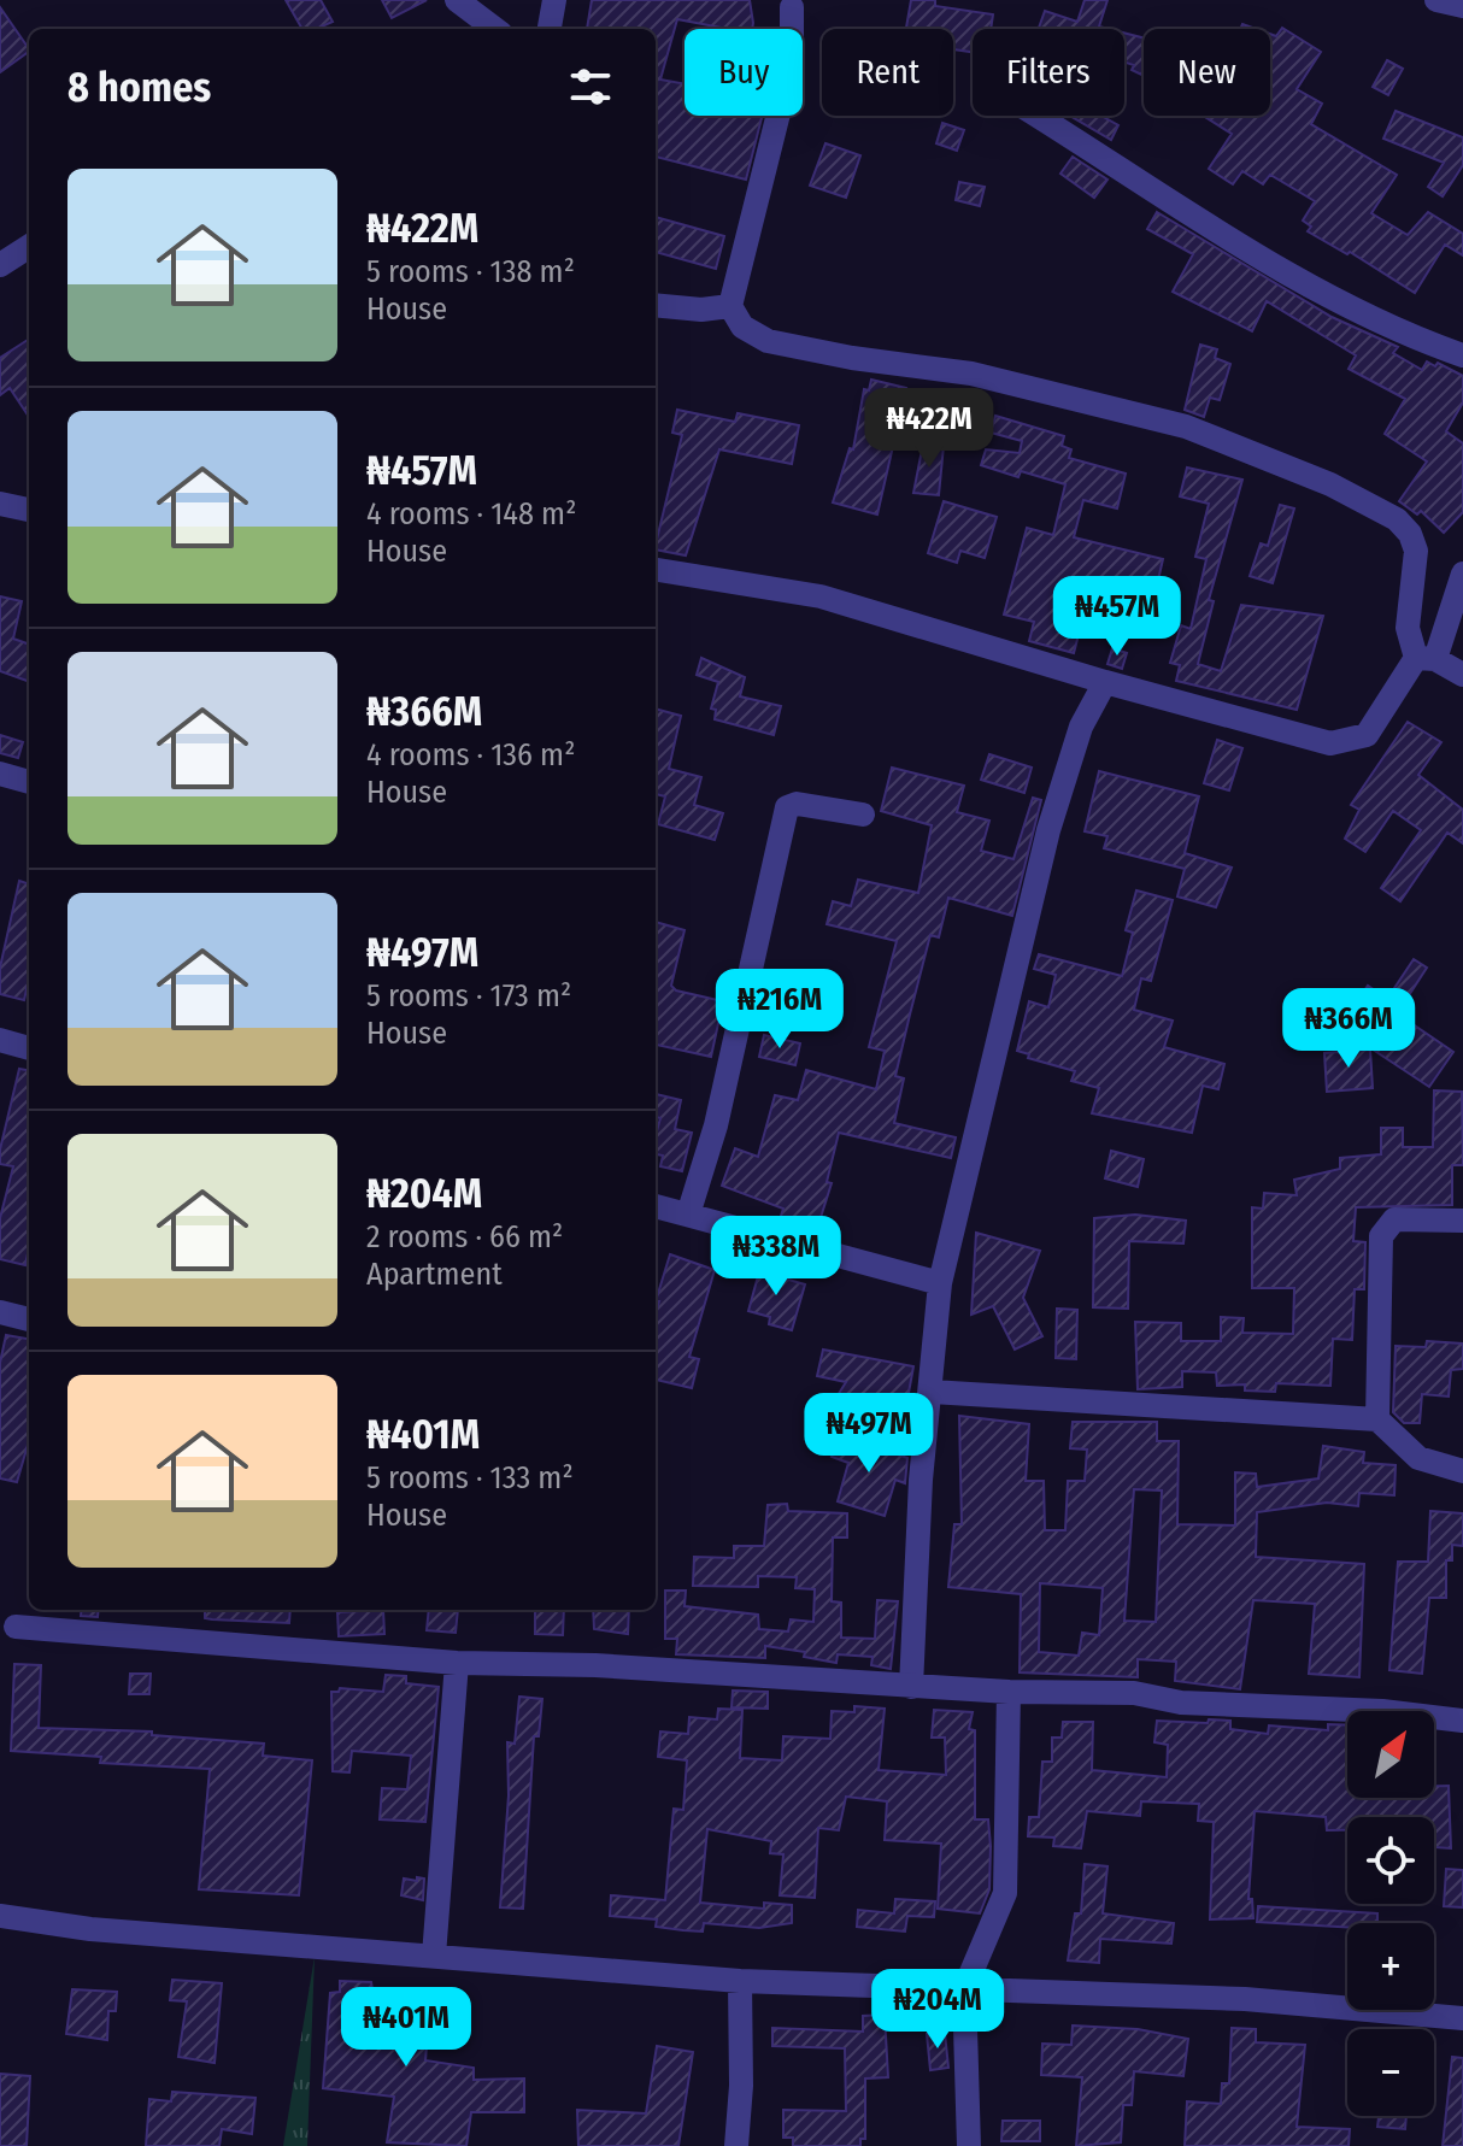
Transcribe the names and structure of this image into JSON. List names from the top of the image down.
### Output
{
  "north": "top right",
  "page": {
    "chip": [
      "Buy",
      "Rent",
      "Filters",
      "New"
    ],
    "heading": "8 homes",
    "list": [
      {
        "name": "₦422M",
        "note": "5 rooms · 138 m² · House"
      },
      {
        "name": "₦457M",
        "note": "4 rooms · 148 m² · House"
      },
      {
        "name": "₦366M",
        "note": "4 rooms · 136 m² · House"
      },
      {
        "name": "₦497M",
        "note": "5 rooms · 173 m² · House"
      },
      {
        "name": "₦204M",
        "note": "2 rooms · 66 m² · Apartment"
      },
      {
        "name": "₦401M",
        "note": "5 rooms · 133 m² · House"
      }
    ],
    "price": [
      "₦422M",
      "₦457M",
      "₦216M",
      "₦366M",
      "₦338M",
      "₦497M",
      "₦204M",
      "₦401M"
    ],
    "map_buttons": ["+", "−"]
  }
}
